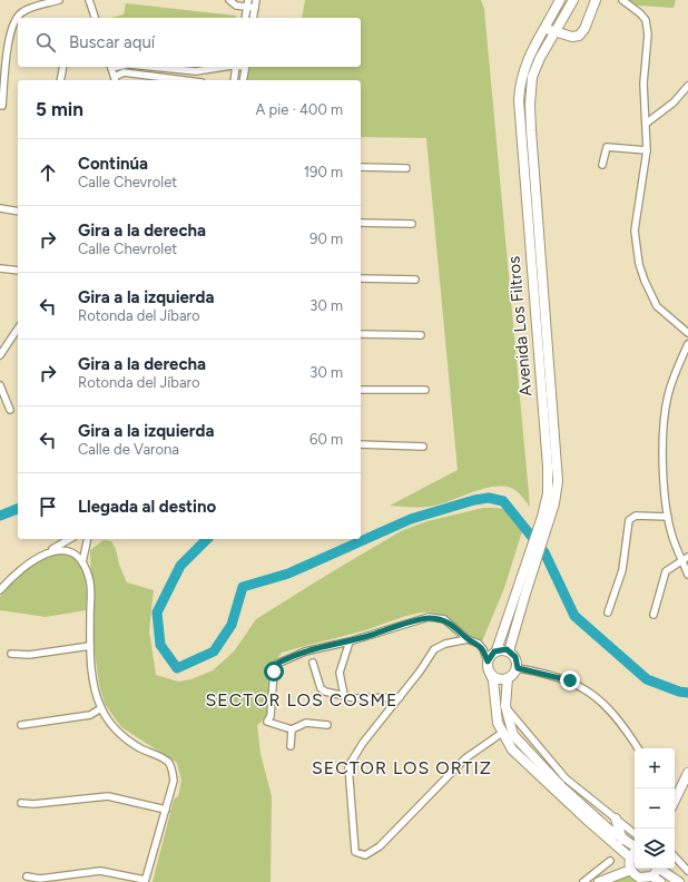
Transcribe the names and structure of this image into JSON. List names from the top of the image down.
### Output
{
  "streets": {
    "main road": ["Avenida Los Filtros"]
  },
  "districts": ["SECTOR LOS COSME", "SECTOR LOS ORTIZ"],
  "page": {
    "search": "Buscar aquí",
    "heading": ["5 min", "A pie · 400 m"],
    "list": [
      ["Continúa", "Calle Chevrolet", "190 m"],
      ["Gira a la derecha", "Calle Chevrolet", "90 m"],
      ["Gira a la izquierda", "Rotonda del Jíbaro", "30 m"],
      ["Gira a la derecha", "Rotonda del Jíbaro", "30 m"],
      ["Gira a la izquierda", "Calle de Varona", "60 m"],
      "Llegada al destino"
    ],
    "map_buttons": ["+", "−"]
  }
}
